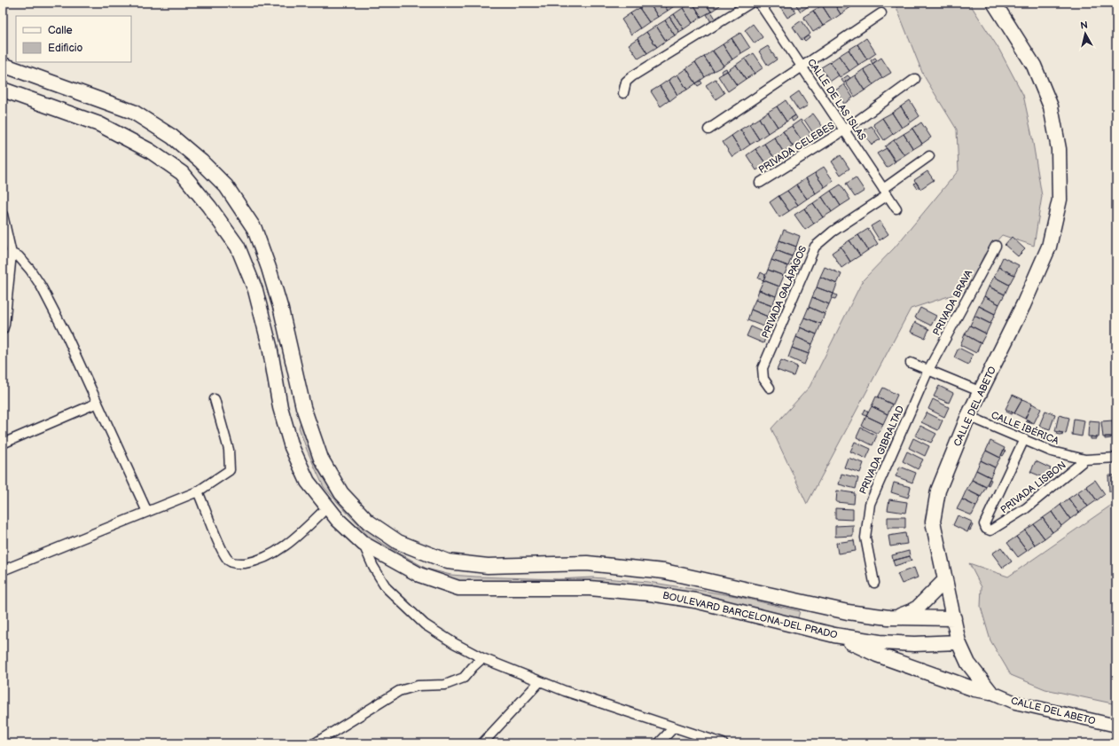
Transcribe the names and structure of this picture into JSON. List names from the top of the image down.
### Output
{
  "streets": {
    "main road": ["CALLE DEL ABETO", "BOULEVARD BARCELONA-DEL PRADO"],
    "street": [
      "CALLE DE LAS ISLAS",
      "PRIVADA CELEBES",
      "PRIVADA GALÁPAGOS",
      "PRIVADA BRAVA",
      "CALLE IBÉRICA",
      "PRIVADA GIBRALTAD",
      "PRIVADA LISBON"
    ]
  },
  "crossings": [
    ["CALLE DE LAS ISLAS", "PRIVADA CELEBES"],
    ["CALLE DE LAS ISLAS", "PRIVADA GALÁPAGOS"],
    ["PRIVADA BRAVA", "PRIVADA GIBRALTAD"],
    ["CALLE DEL ABETO", "CALLE IBÉRICA"],
    ["CALLE DEL ABETO", "BOULEVARD BARCELONA-DEL PRADO"],
    ["CALLE IBÉRICA", "PRIVADA LISBON"]
  ],
  "legend": ["Calle", "Edificio"],
  "north": "top"
}
